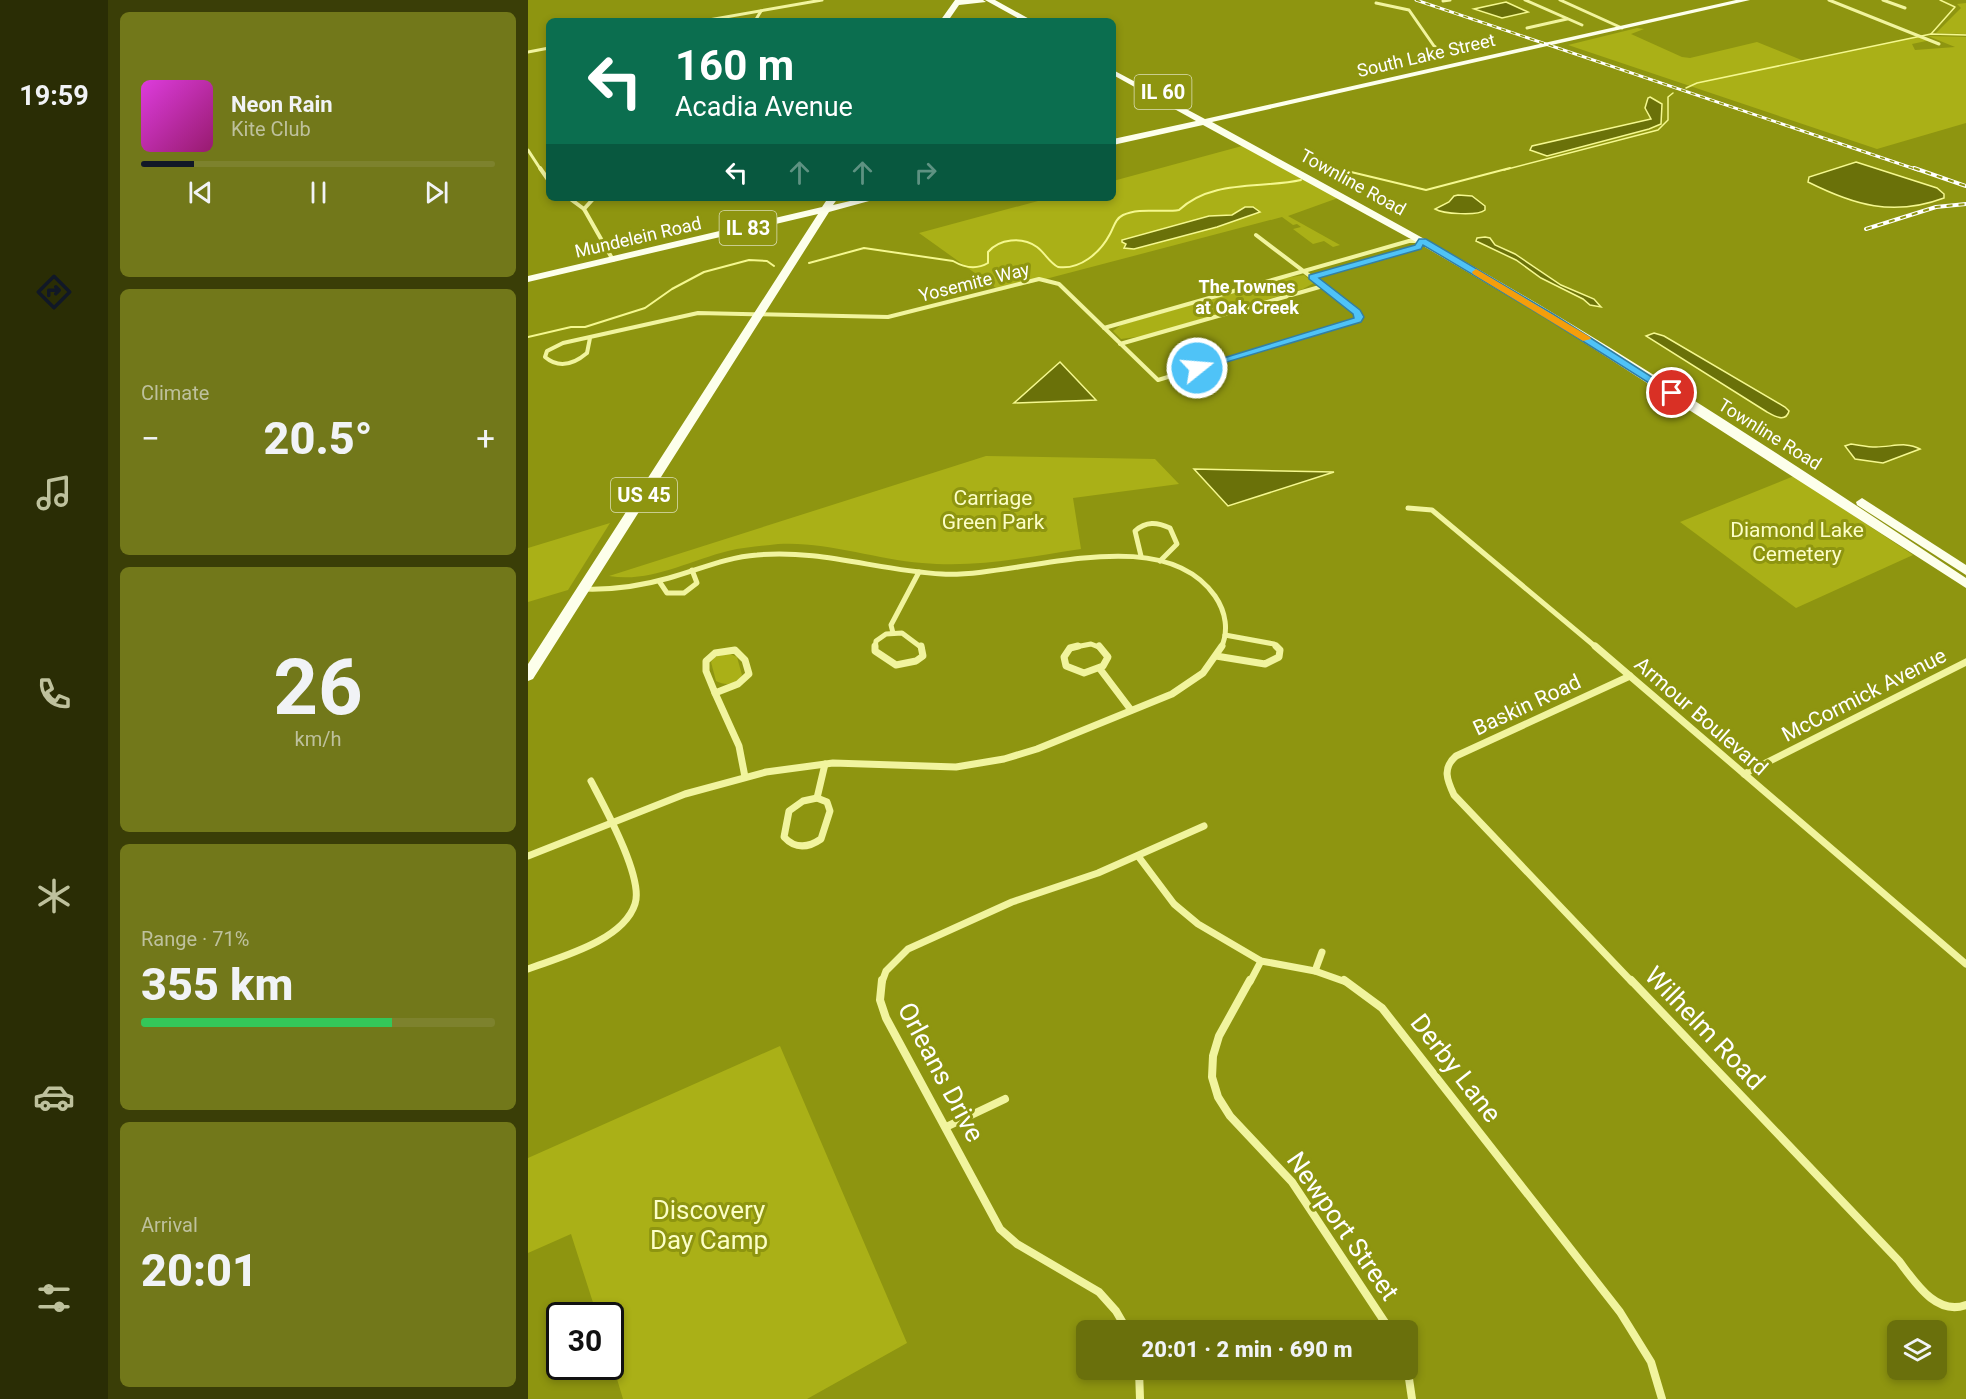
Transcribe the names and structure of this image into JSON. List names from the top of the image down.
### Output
{
  "streets": {
    "main road": [
      "South Lake Street",
      "IL 60",
      "Townline Road",
      "IL 83",
      "Mundelein Road",
      "US 45"
    ],
    "street": [
      "Yosemite Way",
      "McCormick Avenue",
      "Baskin Road",
      "Armour Boulevard",
      "Wilhelm Road",
      "Derby Lane",
      "Orleans Drive",
      "Newport Street"
    ]
  },
  "crossings": [
    ["South Lake Street", "Townline Road"],
    ["Mundelein Road", "US 45"],
    ["Yosemite Way", "US 45"],
    ["McCormick Avenue", "Armour Boulevard"],
    ["Baskin Road", "Armour Boulevard"],
    ["Baskin Road", "Wilhelm Road"],
    ["Derby Lane", "Orleans Drive"],
    ["Derby Lane", "Newport Street"]
  ],
  "districts": ["The Townes at Oak Creek"],
  "parks": ["Carriage Green Park", "Diamond Lake Cemetery", "Discovery Day Camp"],
  "page": {
    "tabs": "19:59",
    "turn": ["160 m", "Acadia Avenue"],
    "song": ["Neon Rain", "Kite Club"],
    "tile": [
      "Climate",
      ["26", "km/h"],
      ["Range · 71%", "355 km"],
      ["Arrival", "20:01"]
    ],
    "heat": ["−", "20.5°", "+"],
    "limit": "30",
    "trip": "20:01 · 2 min · 690 m"
  }
}
